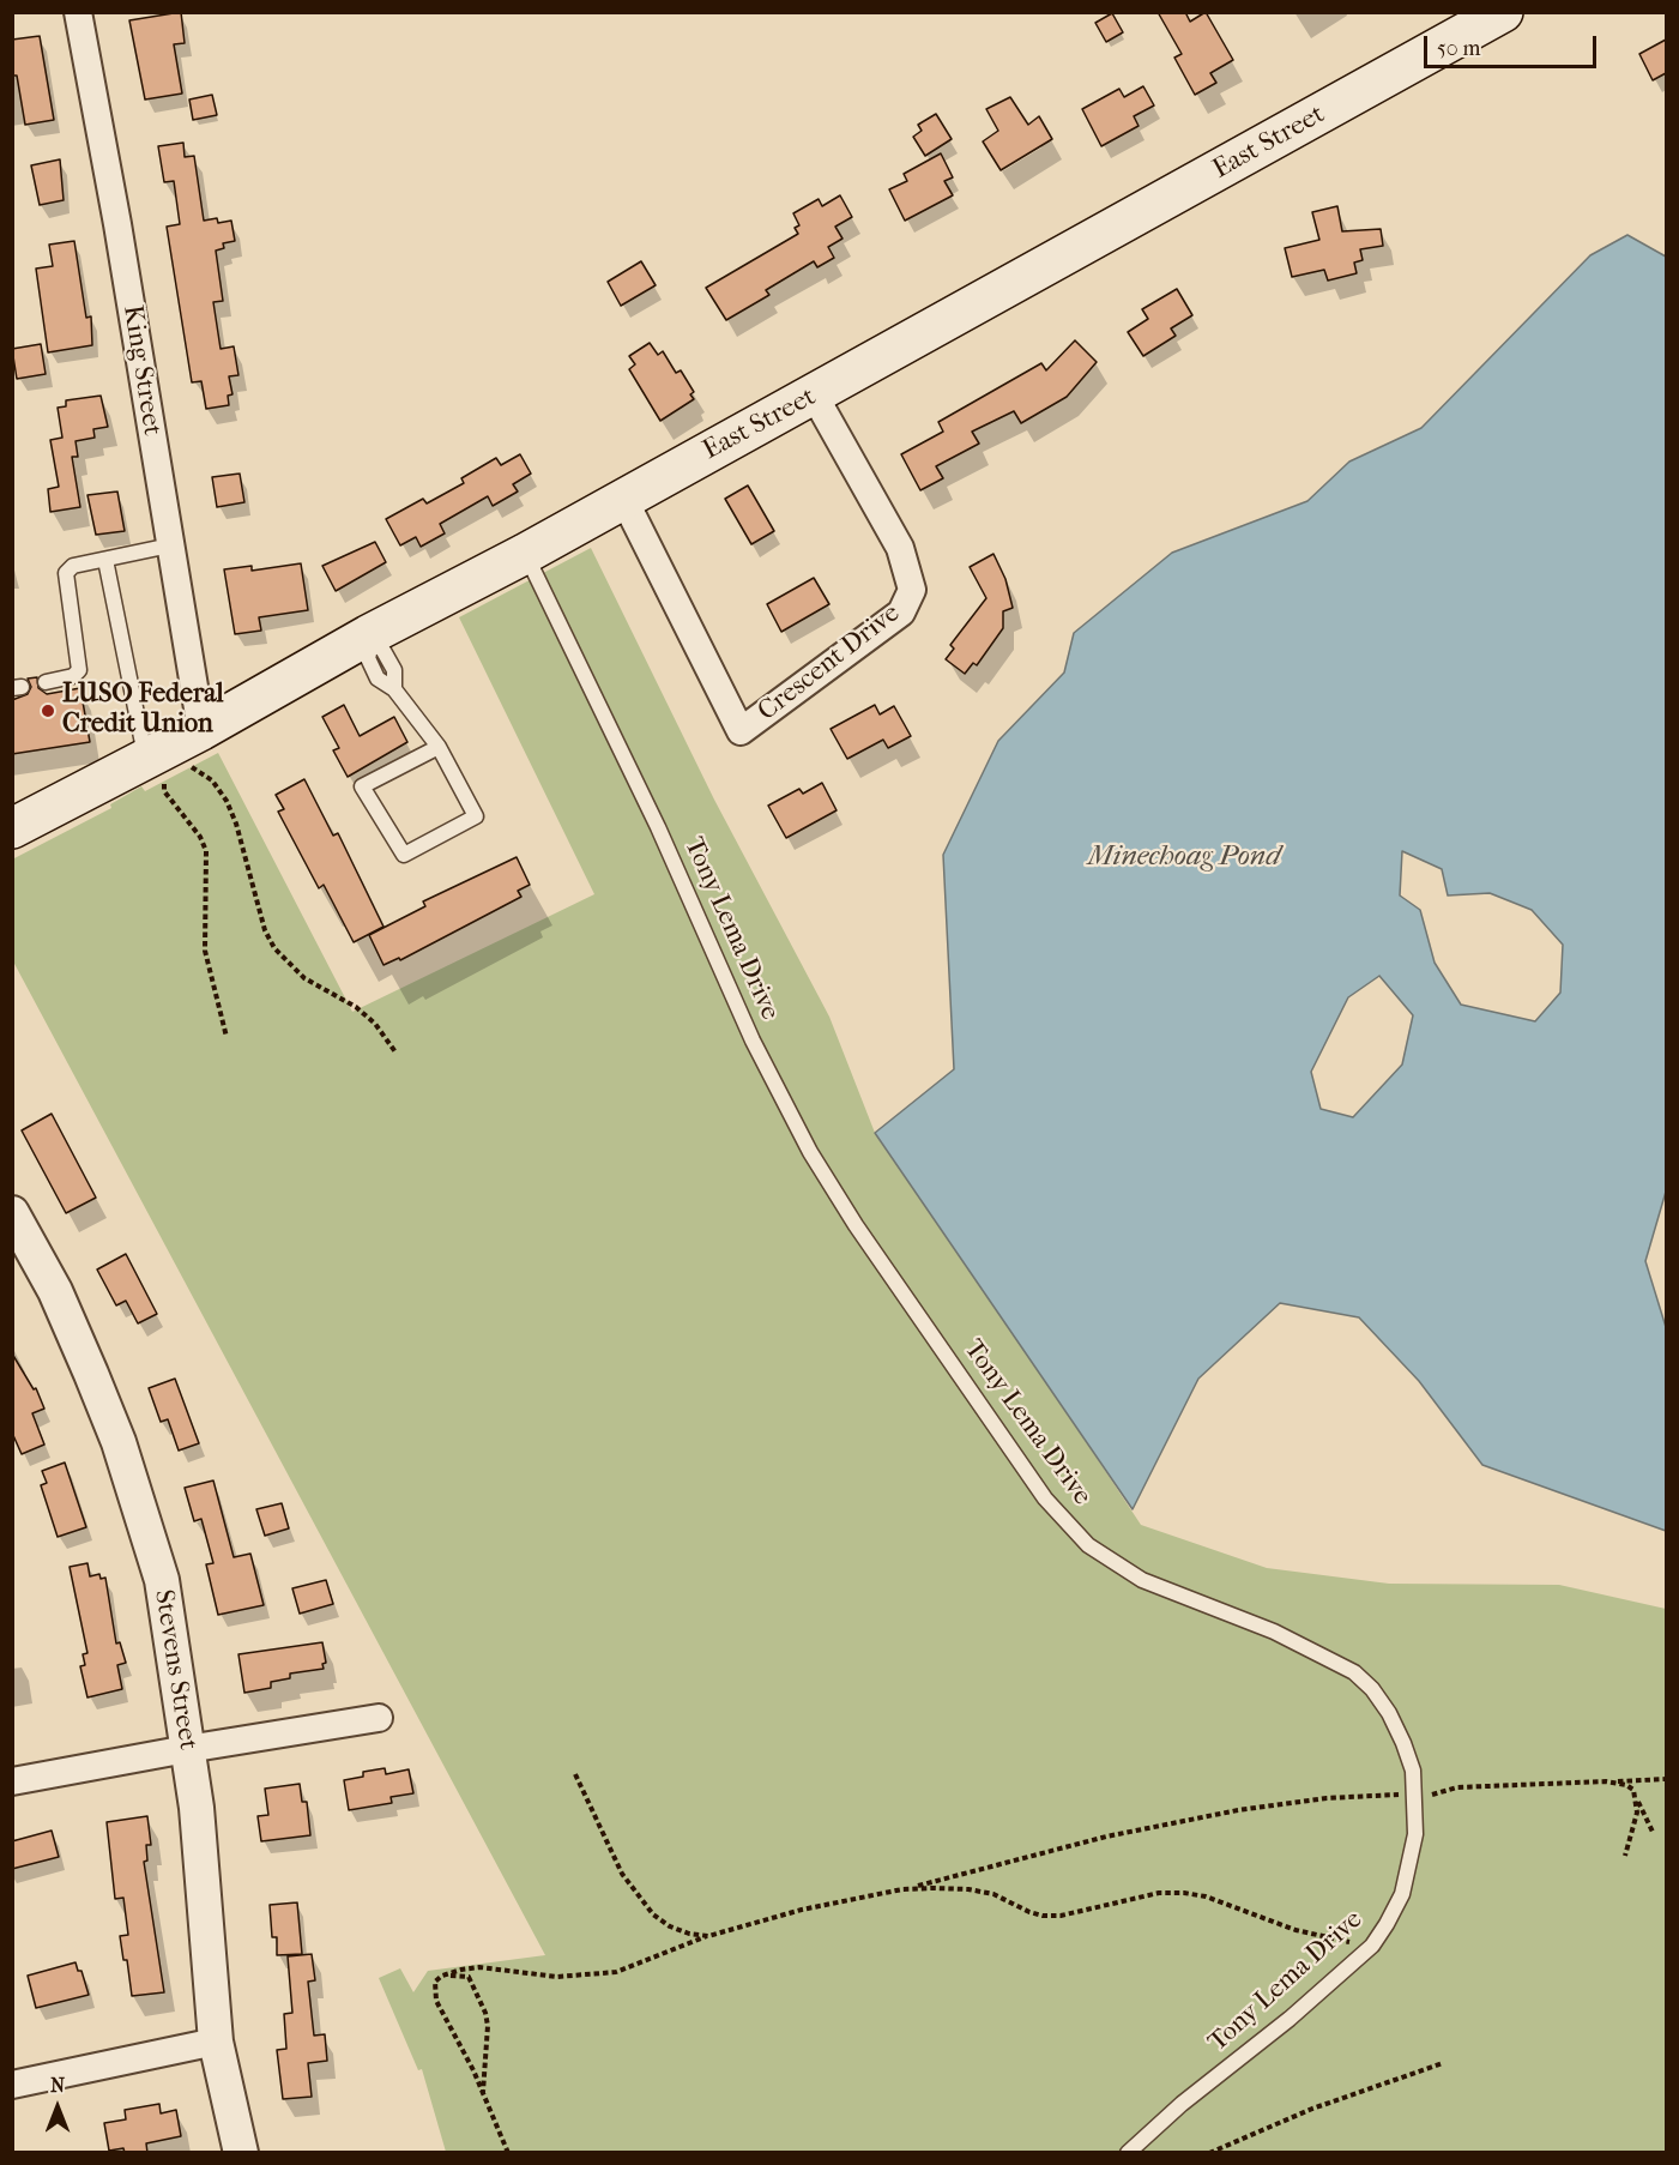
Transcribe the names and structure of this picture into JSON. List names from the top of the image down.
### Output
{
  "streets": {
    "main road": ["East Street"],
    "street": ["King Street", "Crescent Drive", "Stevens Street"],
    "lane": ["Tony Lema Drive"]
  },
  "crossings": [
    ["East Street", "King Street"],
    ["East Street", "Crescent Drive"],
    ["East Street", "Tony Lema Drive"]
  ],
  "water": ["Minechoag Pond"],
  "places": ["LUSO Federal Credit Union"],
  "scale_bar": "50 m",
  "north": "top"
}
